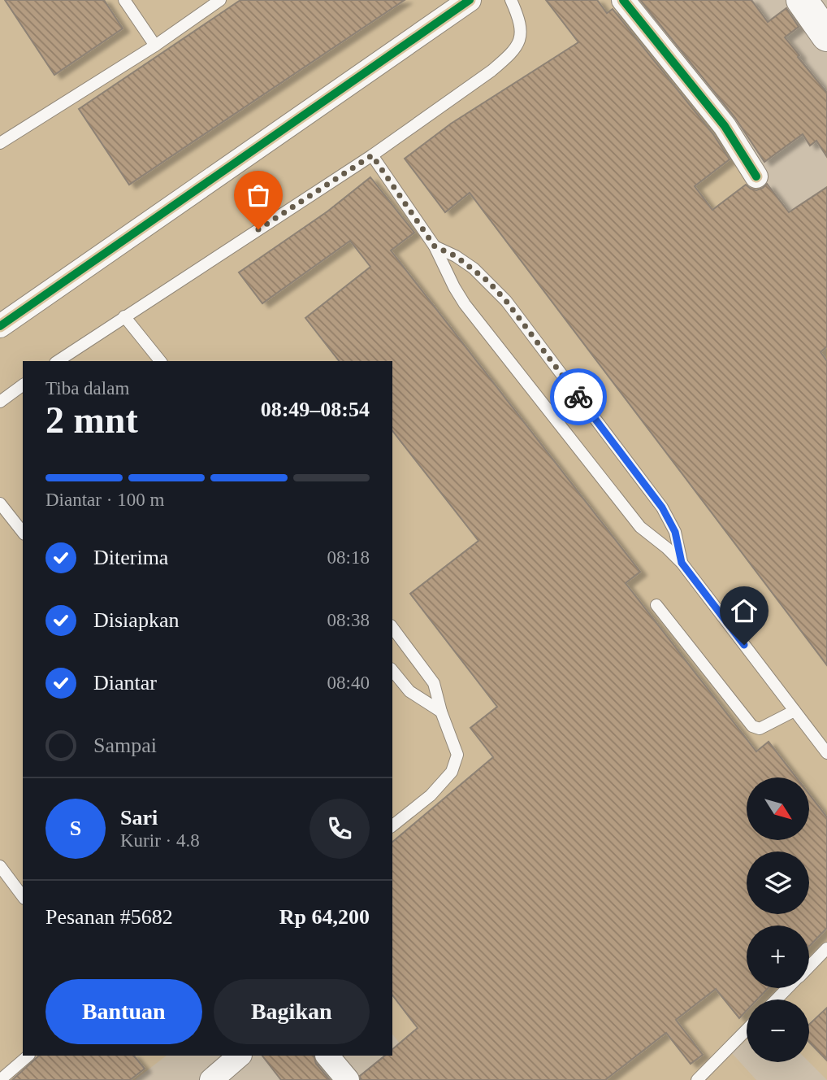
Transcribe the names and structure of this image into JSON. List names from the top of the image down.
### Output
{
  "north": "bottom right",
  "page": {
    "heading": ["2 mnt", "Tiba dalam", "08:49–08:54"],
    "panel": [
      "Sari",
      "Kurir · 4.8",
      "Pesanan #5682",
      "Rp 64,200"
    ],
    "bar": "Diantar · 100 m",
    "list": [
      ["Diterima", "08:18"],
      ["Disiapkan", "08:38"],
      ["Diantar", "08:40"],
      "Sampai"
    ],
    "map_buttons": ["+", "−"],
    "round": "S",
    "buttons": ["Bantuan", "Bagikan"]
  }
}
